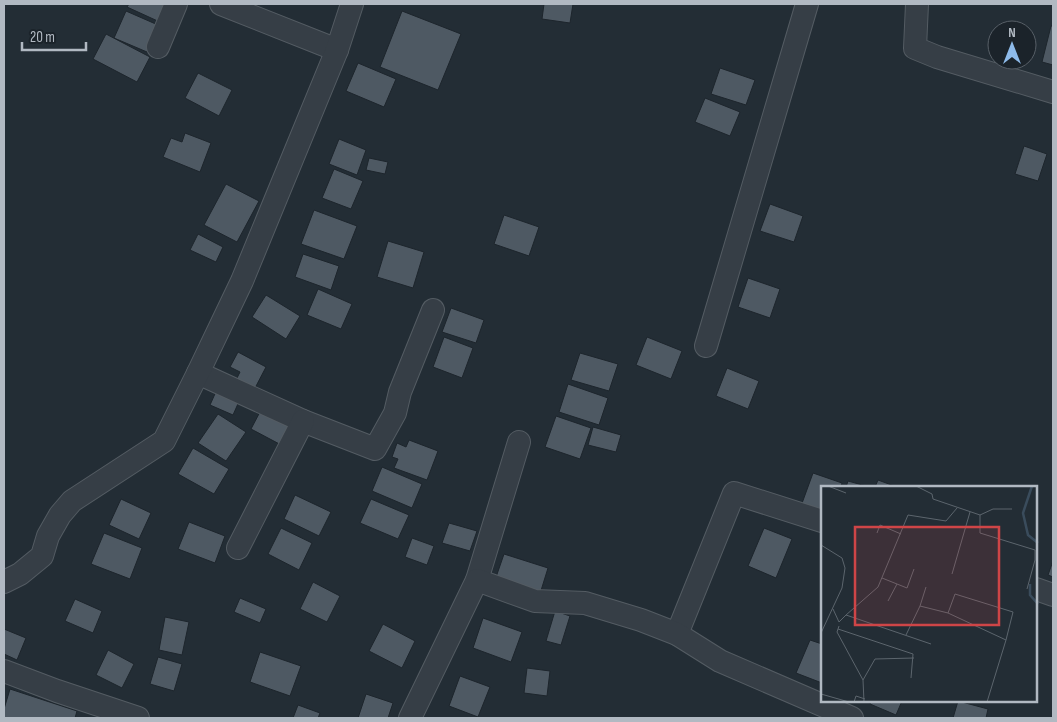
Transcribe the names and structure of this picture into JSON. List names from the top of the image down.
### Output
{
  "scale_bar": "20 m",
  "north": "top"
}
